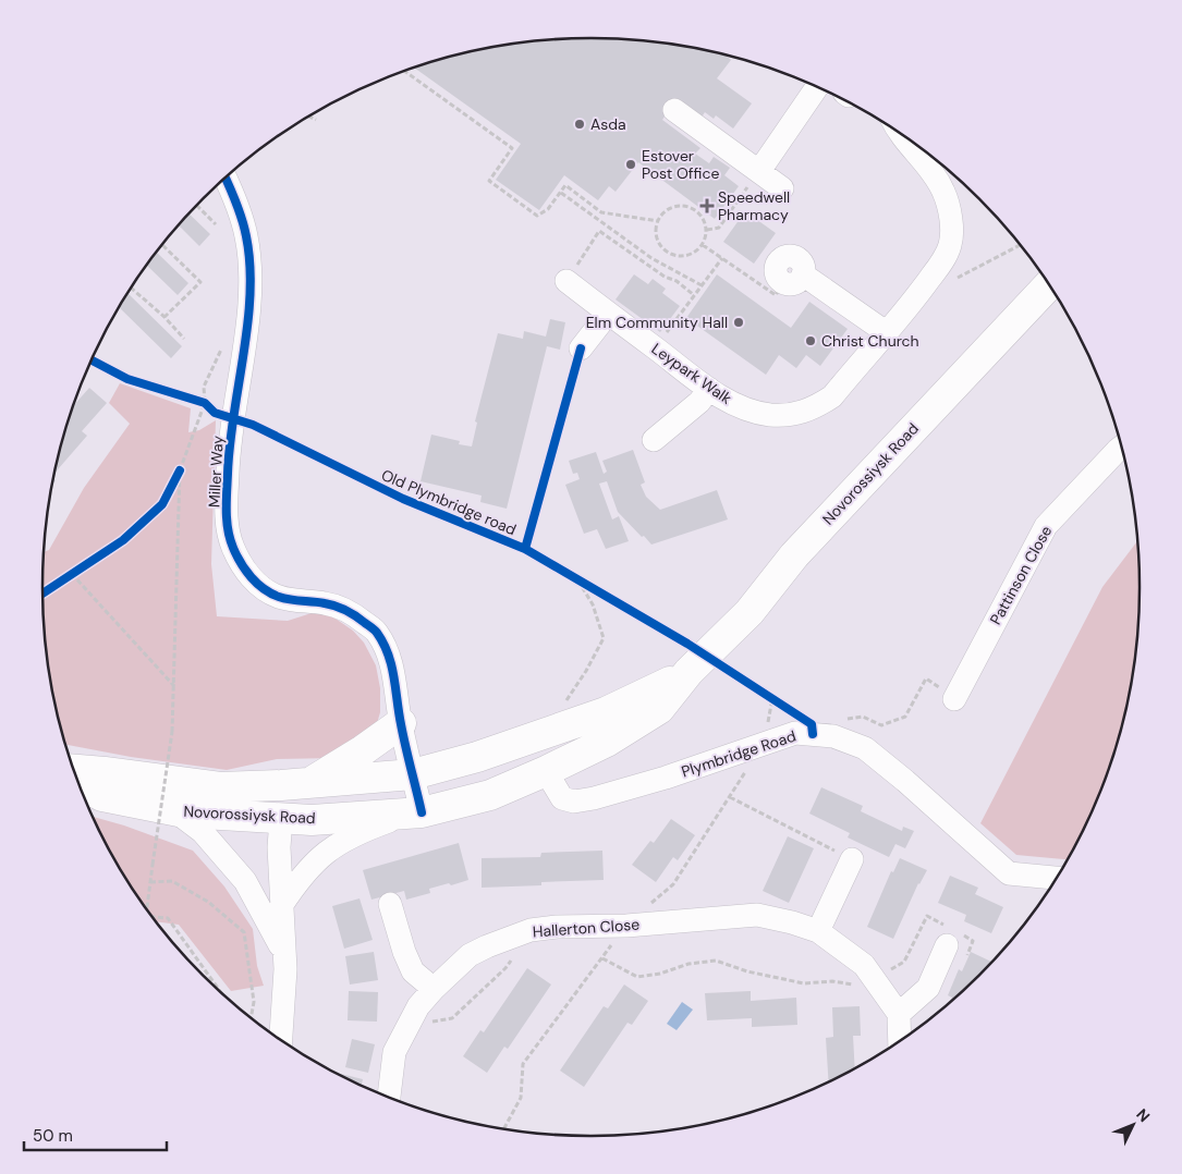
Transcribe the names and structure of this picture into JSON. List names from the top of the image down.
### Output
{
  "streets": {
    "main road": ["Novorossiysk Road"],
    "street": [
      "Leypark Walk",
      "Miller Way",
      "Pattinson Close",
      "Plymbridge Road",
      "Hallerton Close"
    ],
    "cycle path": ["Old Plymbridge road"]
  },
  "crossings": [
    ["Miller Way", "Novorossiysk Road"],
    ["Novorossiysk Road", "Plymbridge Road"]
  ],
  "places": {
    "other": [
      "Asda",
      "Estover Post Office",
      "Elm Community Hall",
      "Christ Church"
    ],
    "health": ["Speedwell Pharmacy"]
  },
  "scale_bar": "50 m",
  "north": "top right"
}
